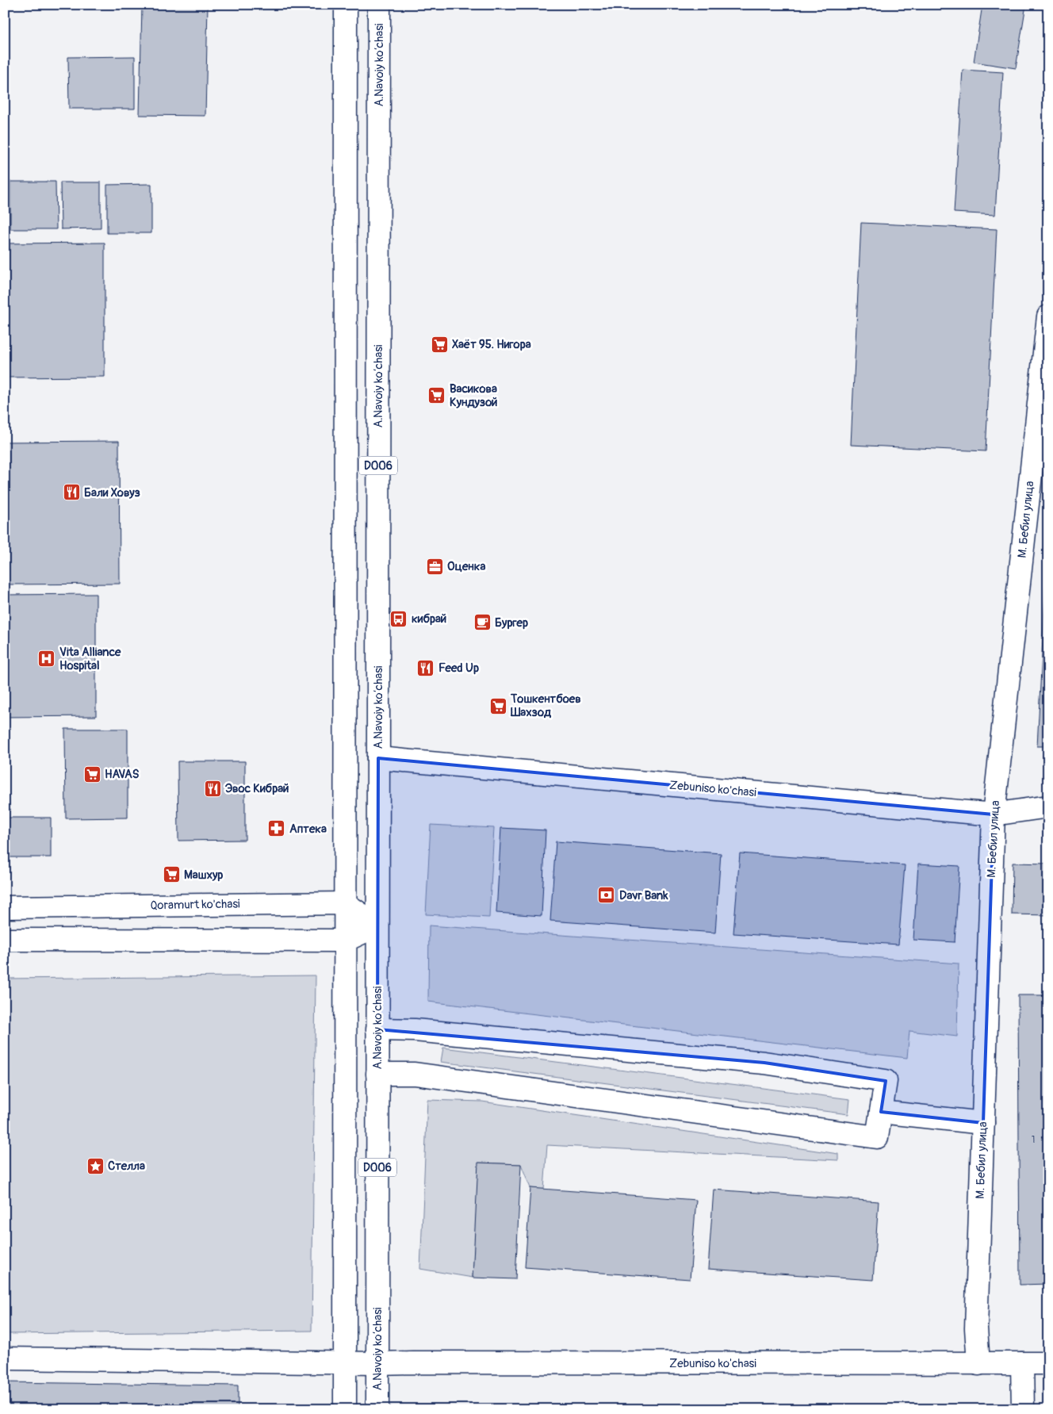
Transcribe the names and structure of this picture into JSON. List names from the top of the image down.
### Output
{
  "streets": {
    "street": [
      "A.Navoiy ko‘chasi",
      "D006",
      "М. Бебил улица",
      "Zebuniso ko'chasi",
      "Qoramurt ko'chasi"
    ]
  },
  "crossings": [
    ["A.Navoiy ko‘chasi", "Zebuniso ko'chasi"],
    ["D006", "Zebuniso ko'chasi"],
    ["D006", "Qoramurt ko'chasi"],
    ["М. Бебил улица", "Zebuniso ko'chasi"]
  ],
  "places": {
    "supermarket": [
      "Хаёт 95. Нигора",
      "Васикова Кундузой",
      "Тошкентбоев Шахзод",
      "HAVAS",
      "Машхур"
    ],
    "restaurant": ["Бали Ховуз", "Feed Up", "Эвос Кибрай"],
    "office": ["Оценка"],
    "bus stop": ["кибрай"],
    "cafe": ["Бургер"],
    "hospital": ["Vita Alliance Hospital"],
    "pharmacy": ["Аптека"],
    "bank": ["Davr Bank"],
    "place": ["Стелла"]
  },
  "house_numbers": ["1"]
}
